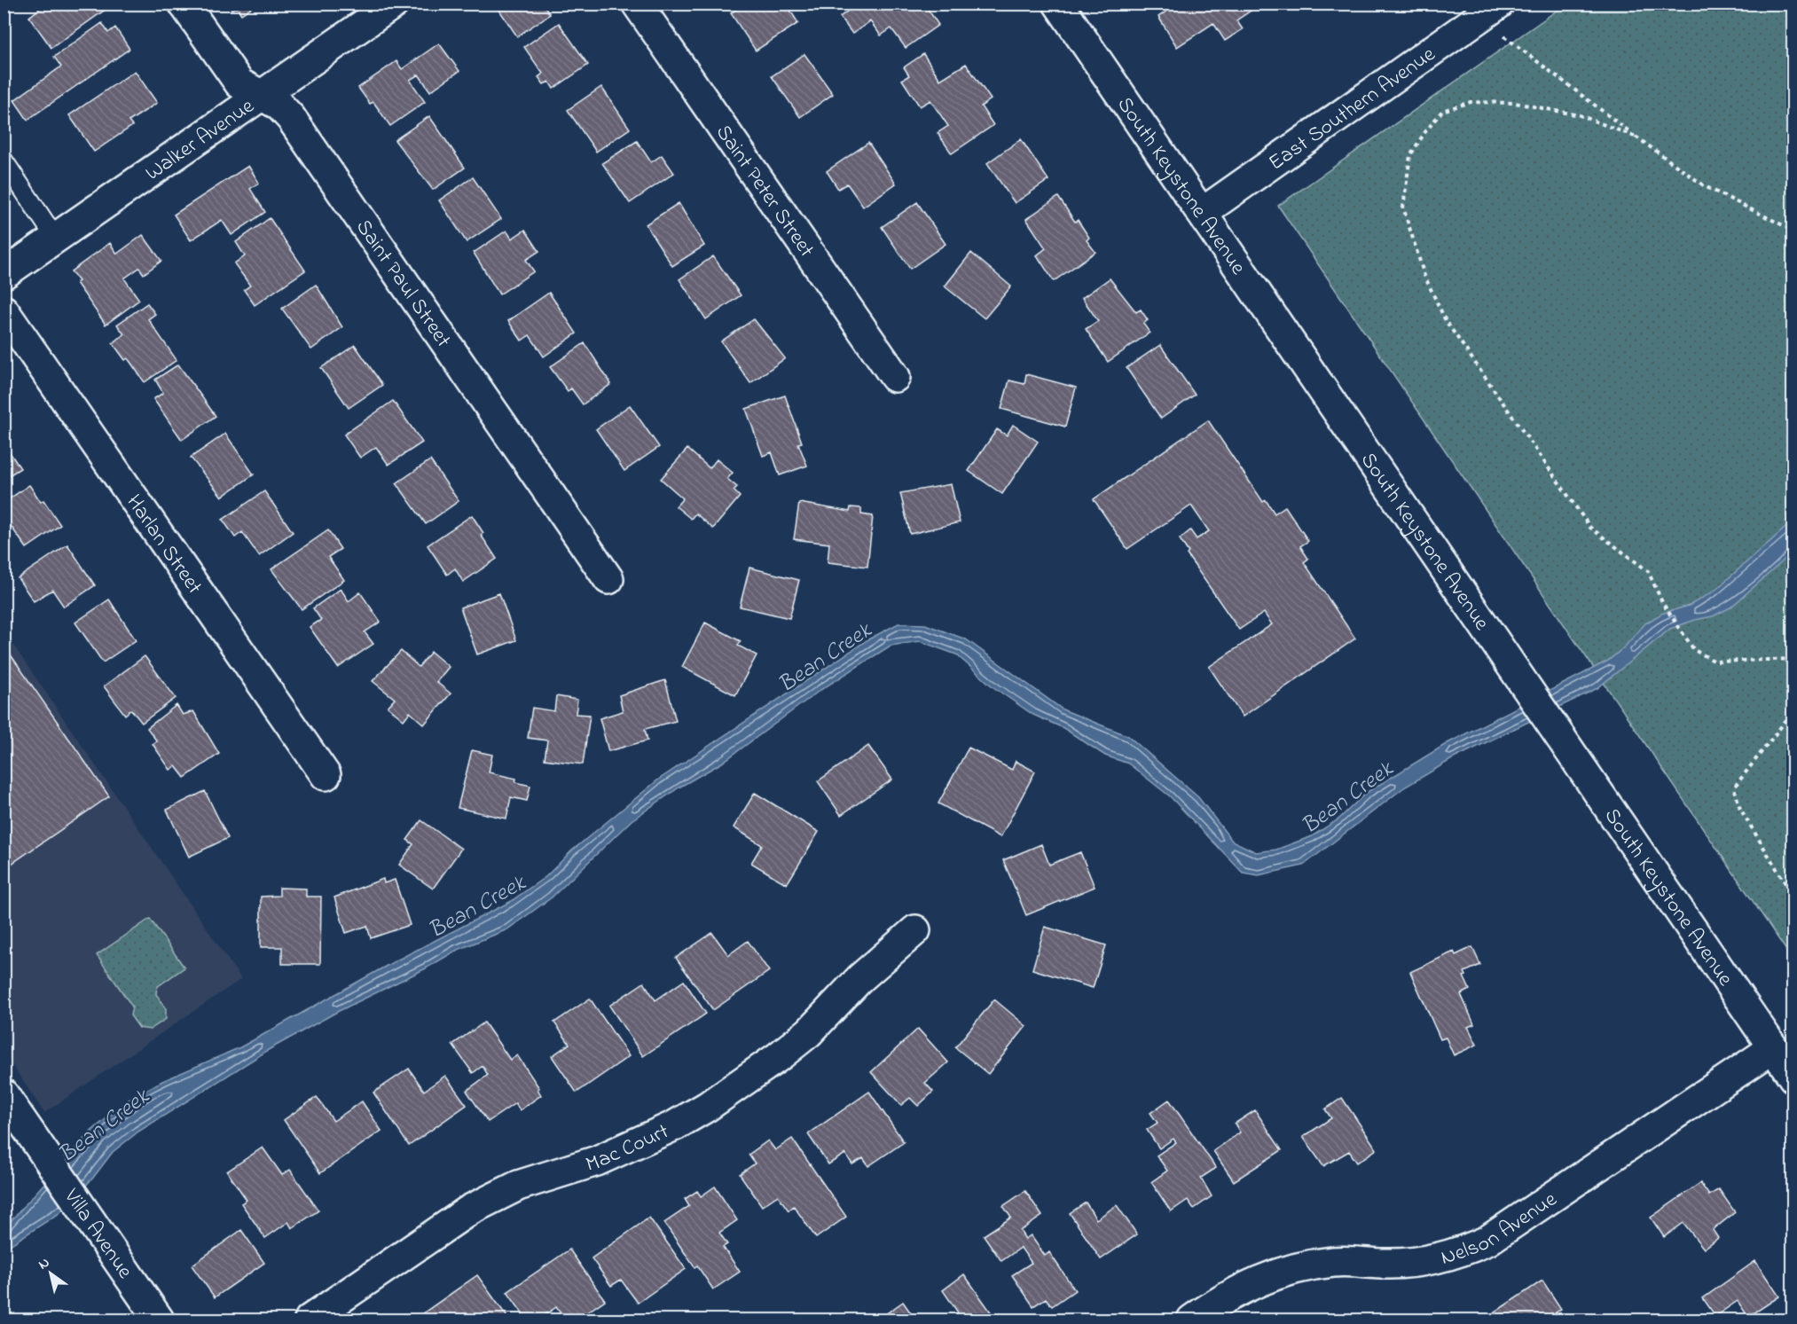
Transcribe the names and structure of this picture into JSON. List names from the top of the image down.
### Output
{
  "streets": {
    "street": [
      "East Southern Avenue",
      "Walker Avenue",
      "South Keystone Avenue",
      "Saint Peter Street",
      "Saint Paul Street",
      "Harlan Street",
      "Mac Court",
      "Nelson Avenue",
      "Villa Avenue"
    ]
  },
  "crossings": [
    ["East Southern Avenue", "South Keystone Avenue"],
    ["Walker Avenue", "Saint Paul Street"],
    ["South Keystone Avenue", "Nelson Avenue"]
  ],
  "water": ["Bean Creek"],
  "north": "top left"
}
